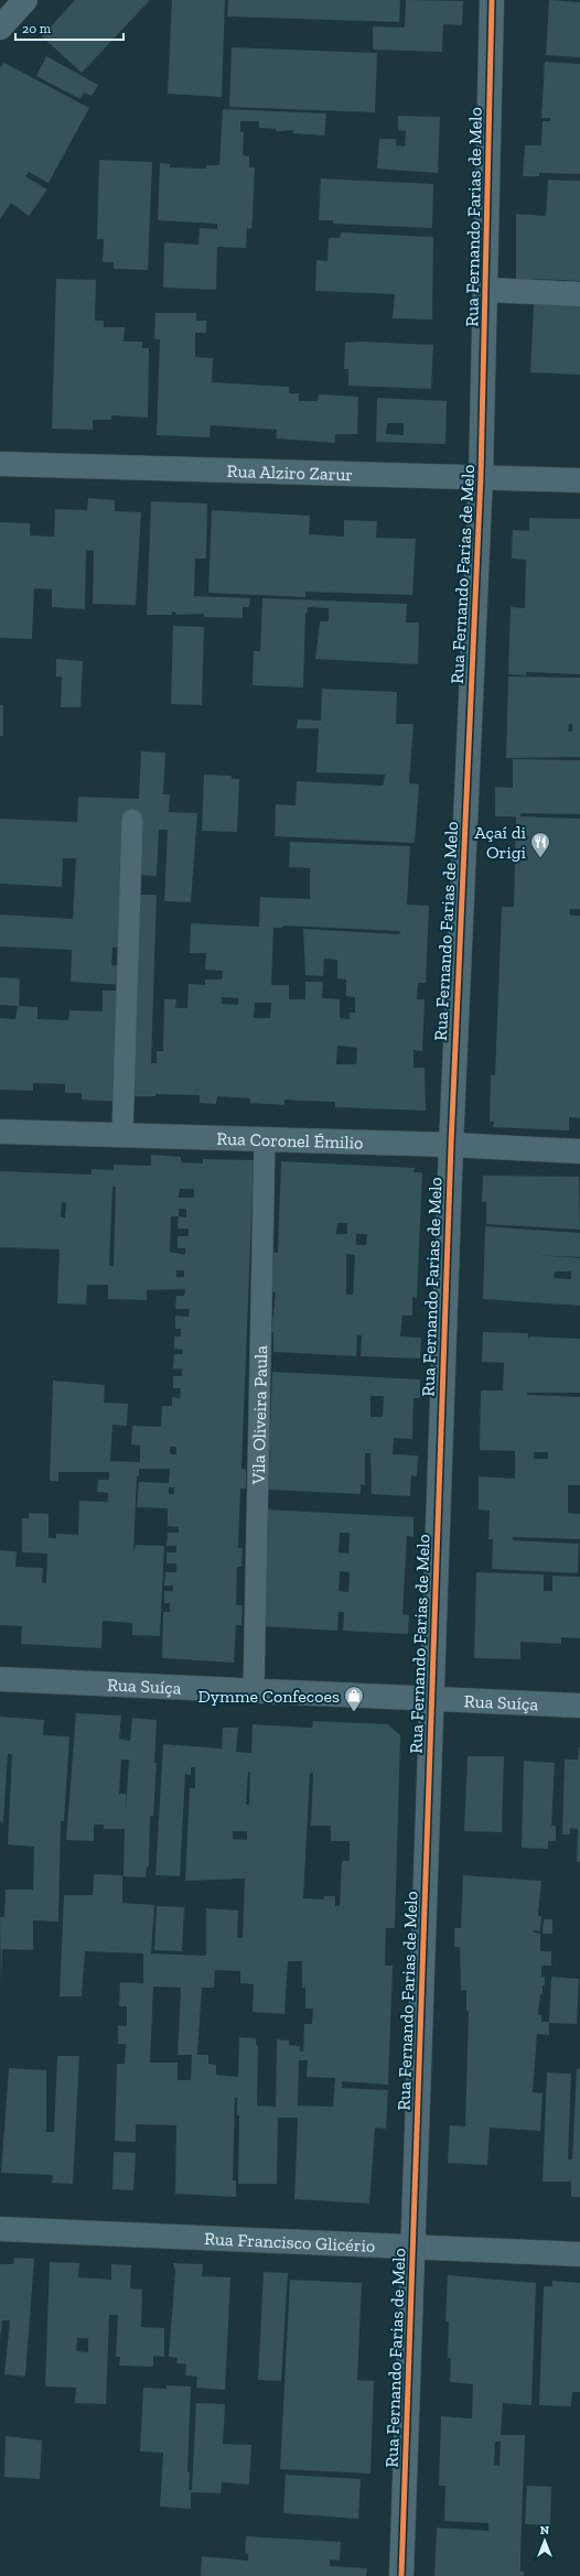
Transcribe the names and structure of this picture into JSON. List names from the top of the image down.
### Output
{
  "streets": {
    "street": [
      "Rua Fernando Farias de Melo",
      "Rua Alziro Zarur",
      "Rua Coronel Émilio",
      "Rua Suíça",
      "Rua Francisco Glicério"
    ],
    "lane": ["Vila Oliveira Paula"]
  },
  "crossings": [
    ["Rua Fernando Farias de Melo", "Rua Alziro Zarur"],
    ["Rua Fernando Farias de Melo", "Rua Coronel Émilio"],
    ["Rua Fernando Farias de Melo", "Rua Suíça"],
    ["Rua Fernando Farias de Melo", "Rua Francisco Glicério"],
    ["Rua Coronel Émilio", "Vila Oliveira Paula"],
    ["Vila Oliveira Paula", "Rua Suíça"]
  ],
  "places": {
    "restaurant": ["Açaí di Origi"],
    "shop": ["Dymme Confecoes"]
  },
  "scale_bar": "20 m",
  "north": "top"
}
